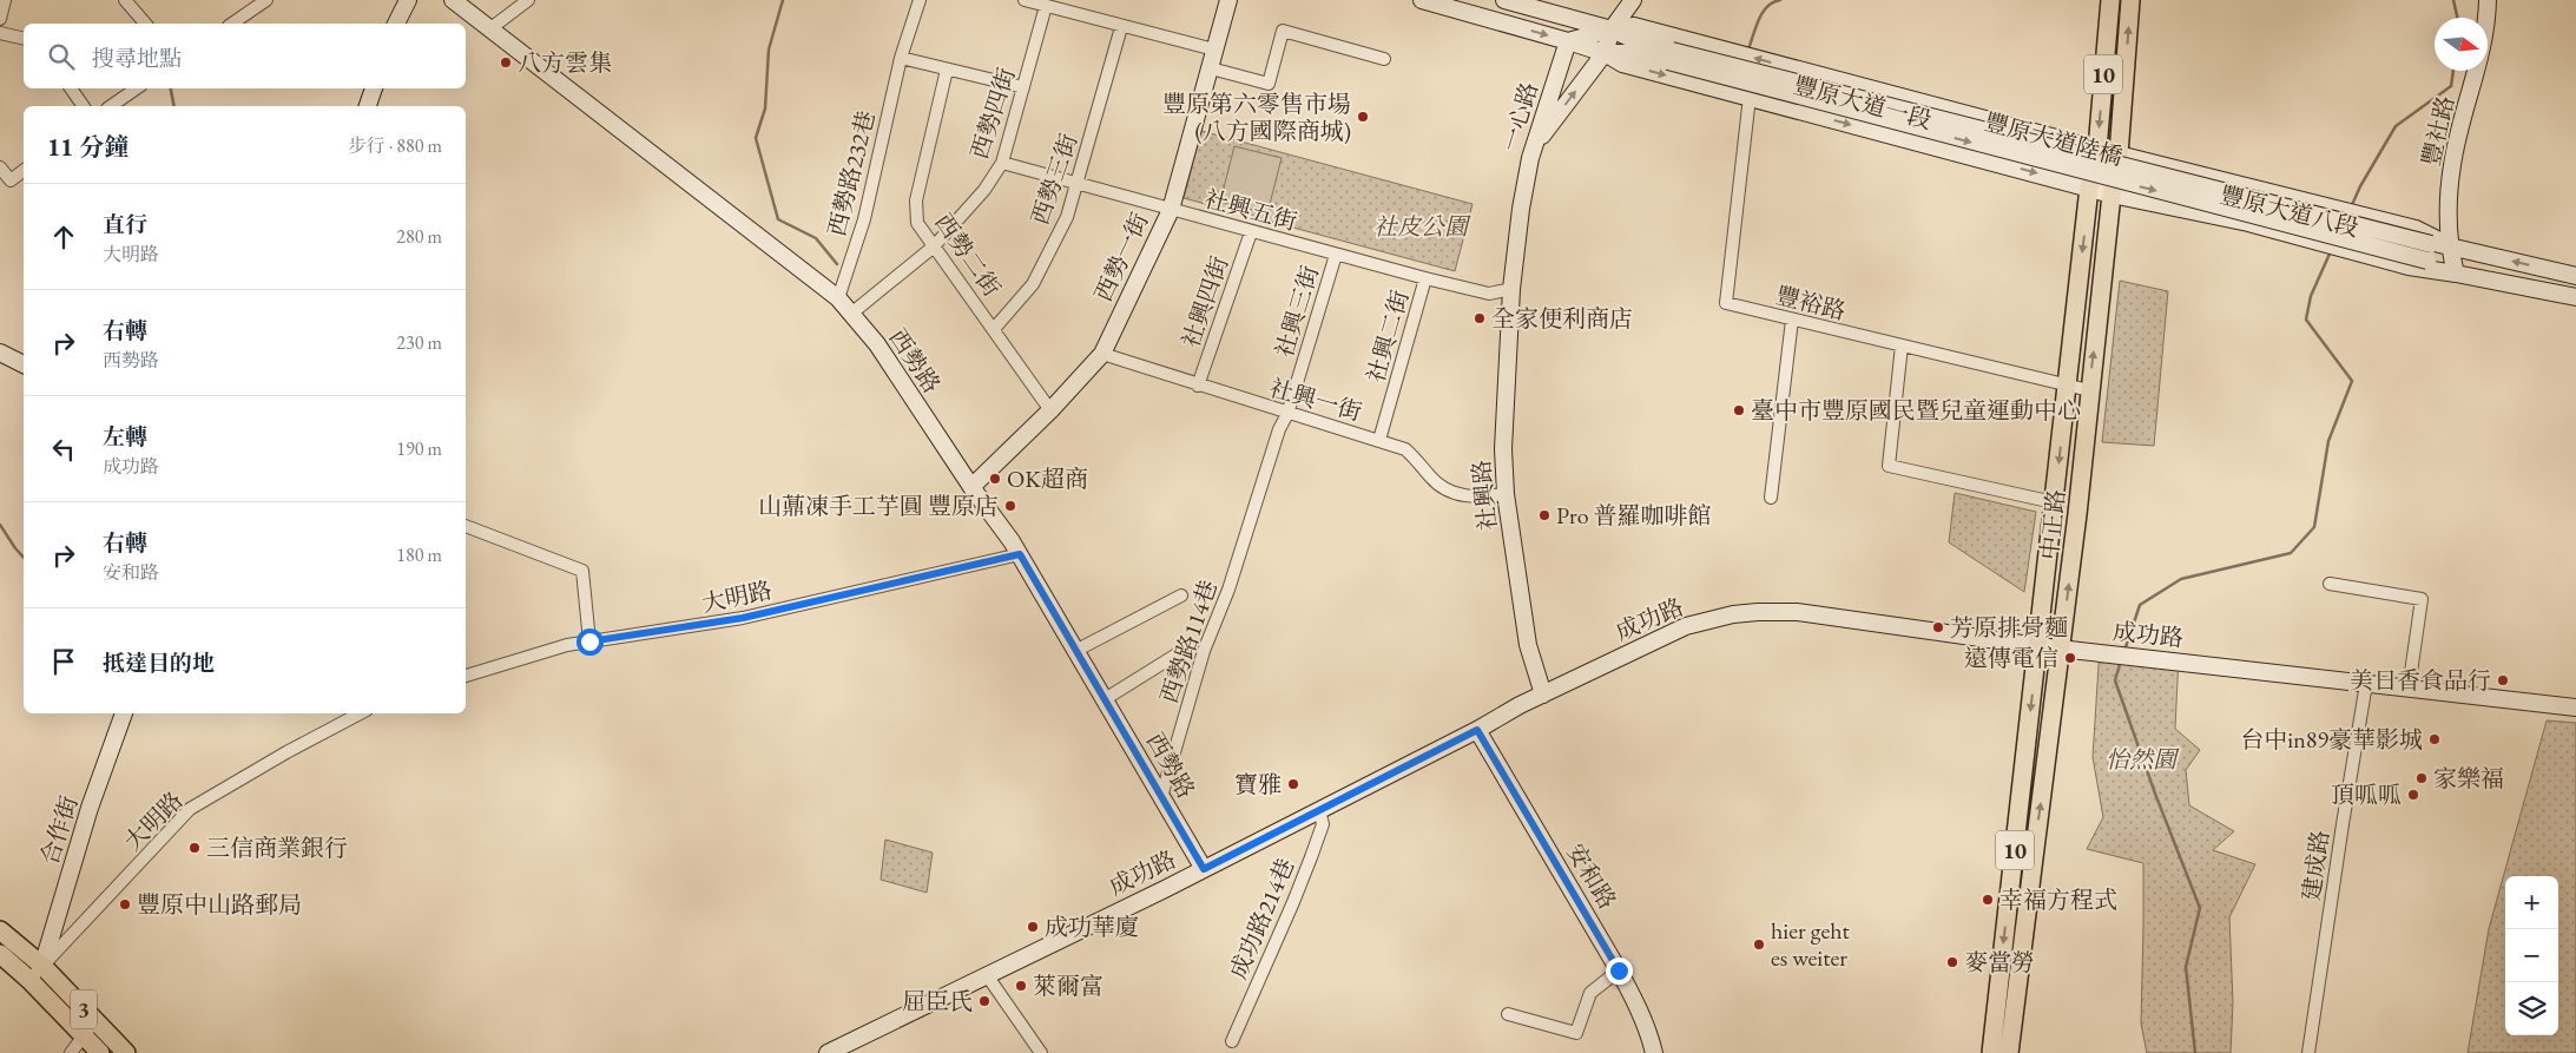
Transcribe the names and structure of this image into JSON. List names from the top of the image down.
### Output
{
  "streets": {
    "main road": ["10", "中正路", "3"],
    "street": [
      "豐原大道一段",
      "西勢四街",
      "一心路",
      "豐社路",
      "豐原大道陸橋",
      "西勢路232巷",
      "西勢三街",
      "社興五街",
      "豐原大道八段",
      "西勢二街",
      "西勢一街",
      "社興四街",
      "豐裕路",
      "社興三街",
      "社興二街",
      "西勢路",
      "社興一街",
      "社興路",
      "大明路",
      "成功路",
      "西勢路114巷",
      "合作街",
      "建成路",
      "安和路",
      "成功路214巷"
    ]
  },
  "crossings": [
    ["豐原大道一段", "一心路"],
    ["豐原大道一段", "豐原大道陸橋"],
    ["豐原大道一段", "豐原大道八段"],
    ["豐原大道一段", "豐裕路"],
    ["豐原大道一段", "中正路"],
    ["西勢四街", "社興五街"],
    ["西勢四街", "西勢二街"],
    ["西勢四街", "西勢路"],
    ["一心路", "社興五街"],
    ["一心路", "社興路"],
    ["豐社路", "豐原大道八段"],
    ["豐原大道陸橋", "豐原大道八段"],
    ["西勢路232巷", "西勢路"],
    ["西勢三街", "社興五街"],
    ["西勢三街", "西勢二街"],
    ["社興五街", "西勢一街"],
    ["社興五街", "社興四街"],
    ["社興五街", "社興三街"],
    ["社興五街", "社興二街"],
    ["社興五街", "社興路"],
    ["豐原大道八段", "中正路"],
    ["西勢二街", "西勢一街"],
    ["西勢一街", "西勢路"],
    ["西勢一街", "社興一街"],
    ["社興四街", "社興一街"],
    ["豐裕路", "中正路"],
    ["社興三街", "社興一街"],
    ["社興三街", "西勢路114巷"],
    ["社興二街", "社興一街"],
    ["西勢路", "大明路"],
    ["西勢路", "成功路"],
    ["西勢路", "西勢路114巷"],
    ["社興一街", "社興路"],
    ["社興路", "成功路"],
    ["中正路", "成功路"],
    ["大明路", "合作街"],
    ["大明路", "3"],
    ["成功路", "建成路"],
    ["成功路", "安和路"],
    ["成功路", "成功路214巷"],
    ["合作街", "3"]
  ],
  "parks": ["社皮公園", "怡然園"],
  "places": [
    "八方雲集",
    "豐原第六零售市場 (八方國際商城)",
    "全家便利商店",
    "臺中市豐原國民暨兒童運動中心",
    "OK超商",
    "山薡凍手工芋圓 豐原店",
    "Pro 普羅咖啡館",
    "芳原排骨麵",
    "遠傳電信",
    "美日香食品行",
    "台中in89豪華影城",
    "家樂福",
    "寶雅",
    "頂呱呱",
    "三信商業銀行",
    "幸福方程式",
    "豐原中山路郵局",
    "成功華廈",
    "hier geht es weiter",
    "麥當勞",
    "萊爾富",
    "屈臣氏"
  ],
  "north": "right",
  "page": {
    "search": "搜尋地點",
    "heading": ["11 分鐘", "步行 · 880 m"],
    "list": [
      ["直行", "大明路", "280 m"],
      ["右轉", "西勢路", "230 m"],
      ["左轉", "成功路", "190 m"],
      ["右轉", "安和路", "180 m"],
      "抵達目的地"
    ],
    "map_buttons": ["+", "−"]
  }
}
